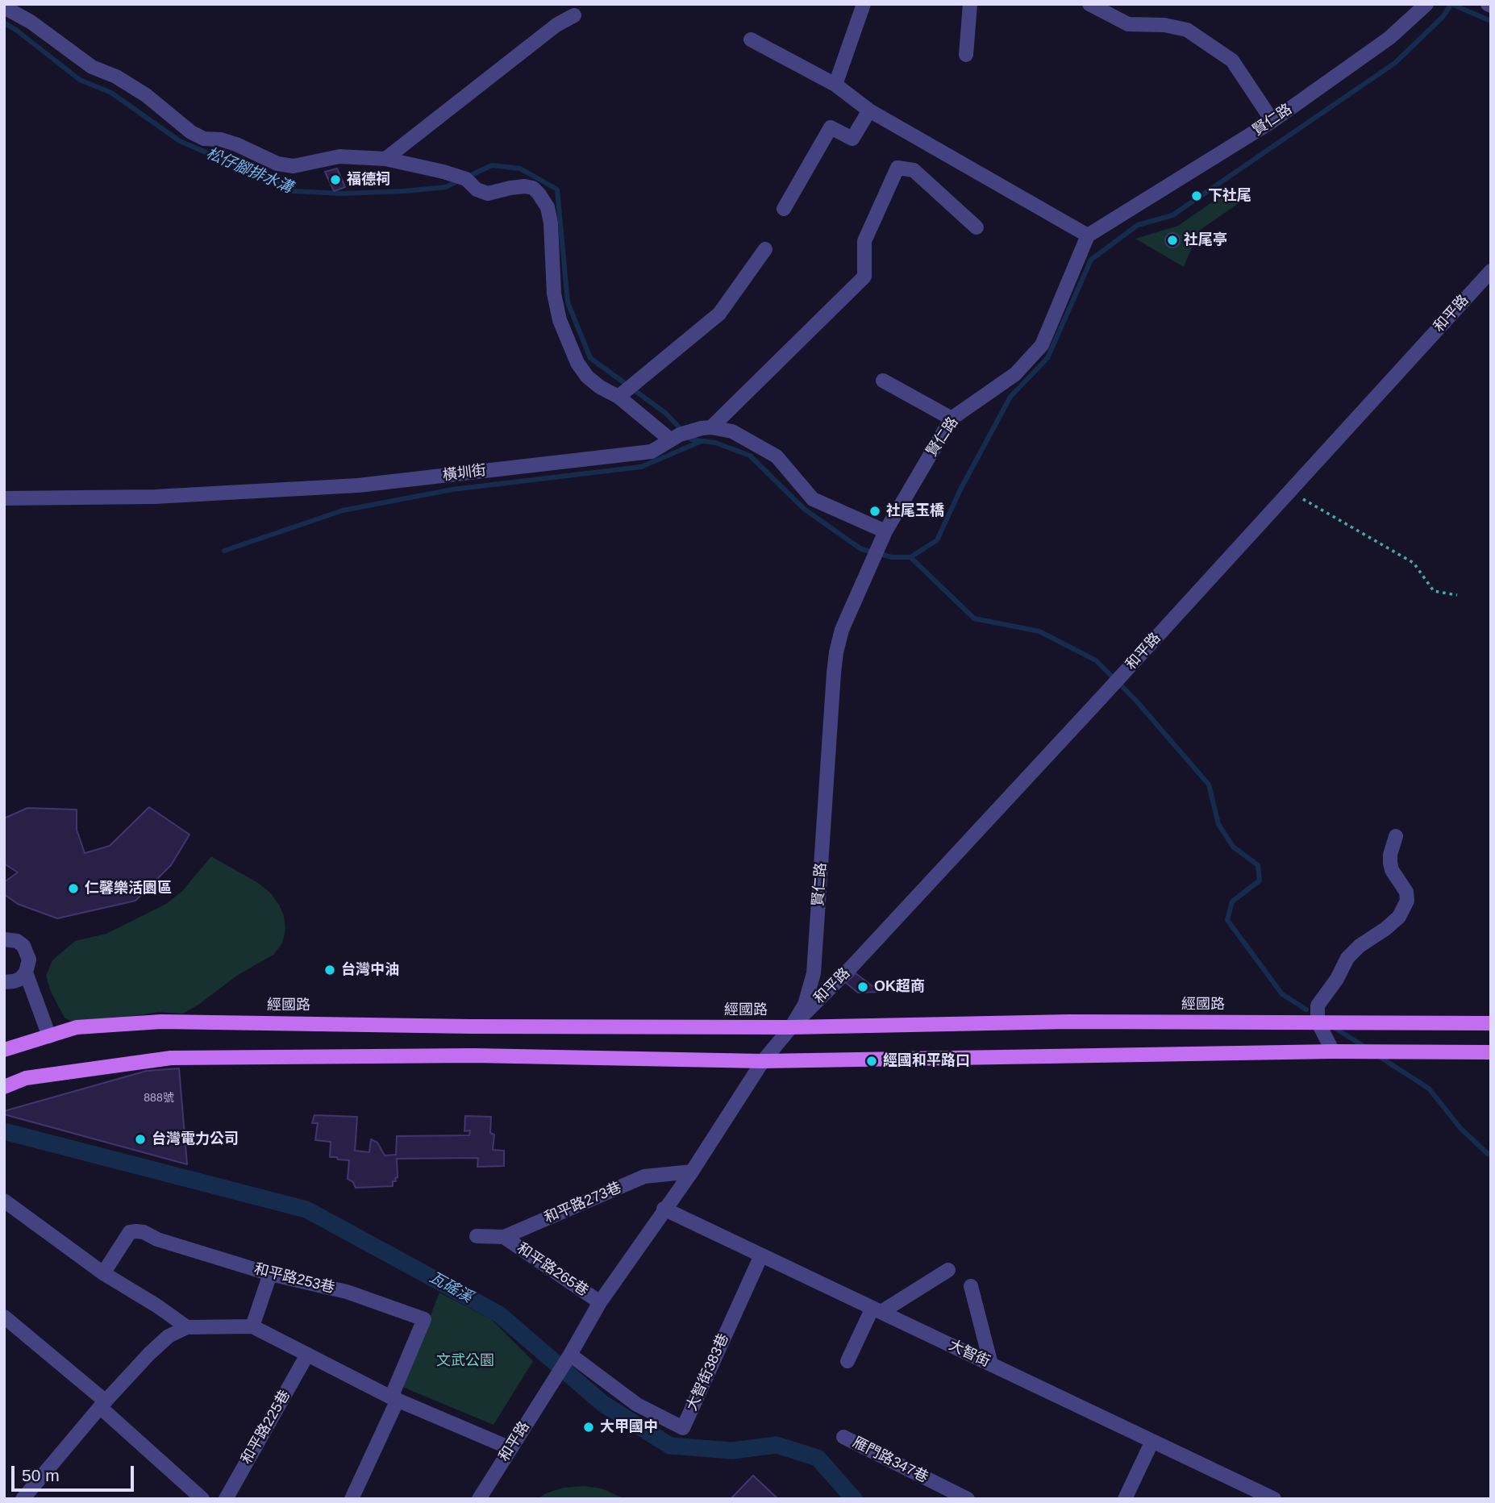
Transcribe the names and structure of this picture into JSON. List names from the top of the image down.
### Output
{
  "streets": {
    "main road": ["經國路"],
    "street": [
      "賢仁路",
      "和平路",
      "橫圳街",
      "和平路273巷",
      "和平路265巷",
      "和平路253巷",
      "大智街",
      "大智街383巷",
      "和平路225巷",
      "雁門路347巷"
    ]
  },
  "crossings": [
    ["賢仁路", "和平路"],
    ["賢仁路", "經國路"],
    ["和平路", "經國路"],
    ["和平路", "大智街383巷"],
    ["和平路273巷", "和平路265巷"],
    ["大智街", "大智街383巷"]
  ],
  "water": ["松仔腳排水溝", "瓦磘溪"],
  "parks": ["文武公園"],
  "places": [
    "福德祠",
    "下社尾",
    "社尾亭",
    "社尾玉橋",
    "仁馨樂活園區",
    "台灣中油",
    "OK超商",
    "經國和平路口",
    "台灣電力公司",
    "大甲國中"
  ],
  "house_numbers": ["888號"],
  "scale_bar": "50 m"
}
